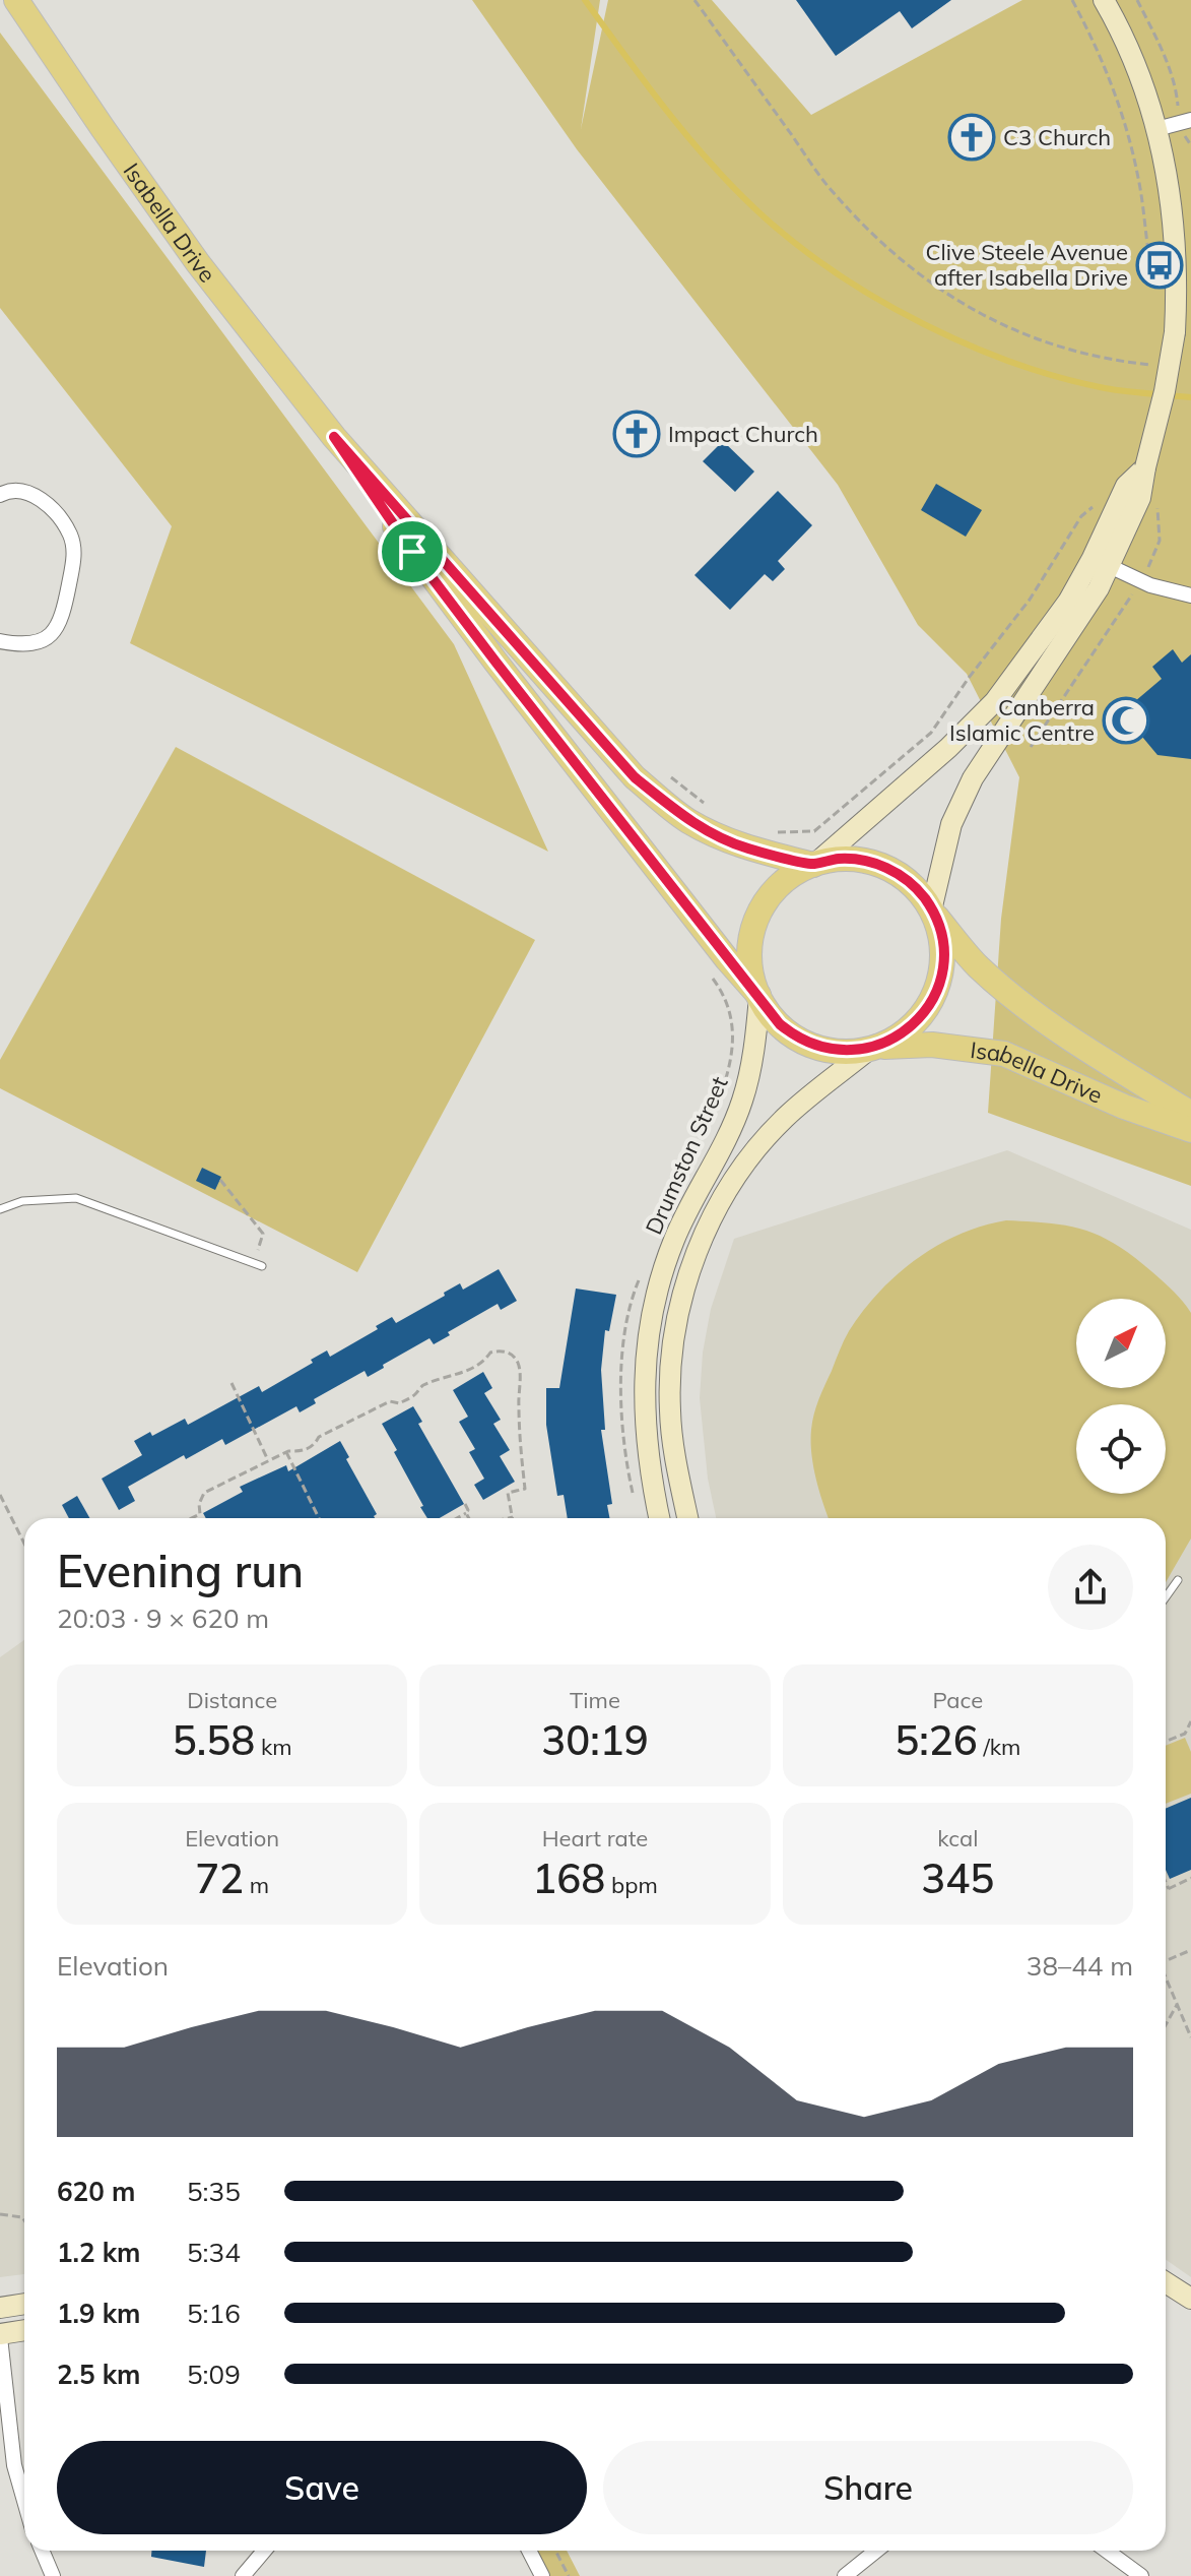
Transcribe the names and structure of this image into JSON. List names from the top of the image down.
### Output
{
  "streets": {
    "main road": ["Isabella Drive"],
    "street": ["Drumston Street"]
  },
  "crossings": [
    ["Isabella Drive", "Drumston Street"]
  ],
  "places": {
    "church": ["C3 Church", "Impact Church"],
    "bus stop": ["Clive Steele Avenue after Isabella Drive"],
    "mosque": ["Canberra Islamic Centre"]
  },
  "north": "top right",
  "page": {
    "heading": ["Evening run", "20:03 · 9 × 620 m"],
    "stats": [
      ["Distance", "5.58 km"],
      ["Time", "30:19"],
      ["Pace", "5:26 /km"],
      ["Elevation", "72 m"],
      ["Heart rate", "168 bpm"],
      ["kcal", "345"]
    ],
    "chart": ["Elevation", "38–44 m"],
    "list": [
      {
        "name": "620 m",
        "note": "5:35"
      },
      {
        "name": "1.2 km",
        "note": "5:34"
      },
      {
        "name": "1.9 km",
        "note": "5:16"
      },
      {
        "name": "2.5 km",
        "note": "5:09"
      }
    ],
    "buttons": ["Save", "Share"]
  }
}
